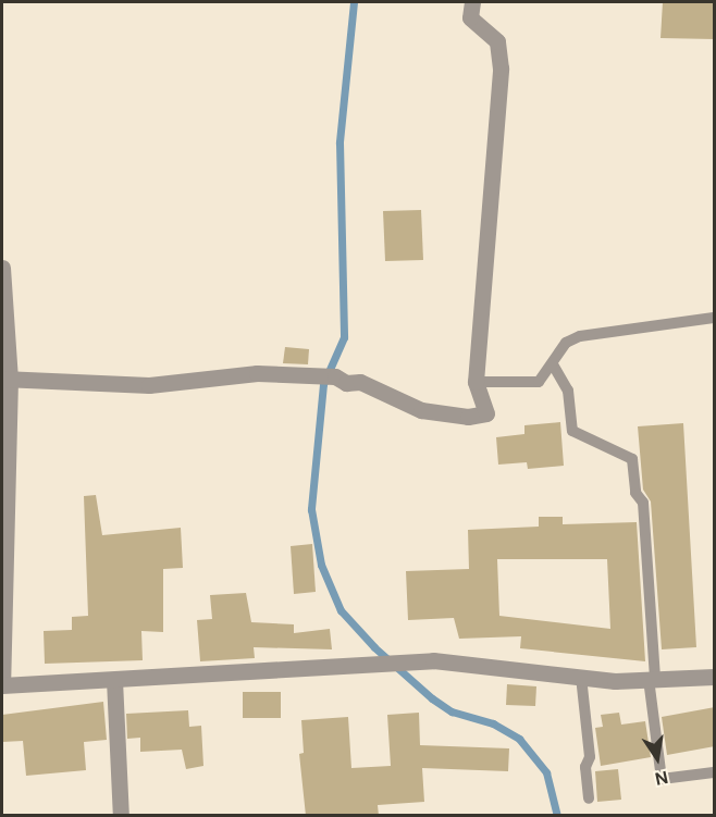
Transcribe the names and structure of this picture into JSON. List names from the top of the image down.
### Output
{
  "north": "bottom"
}
